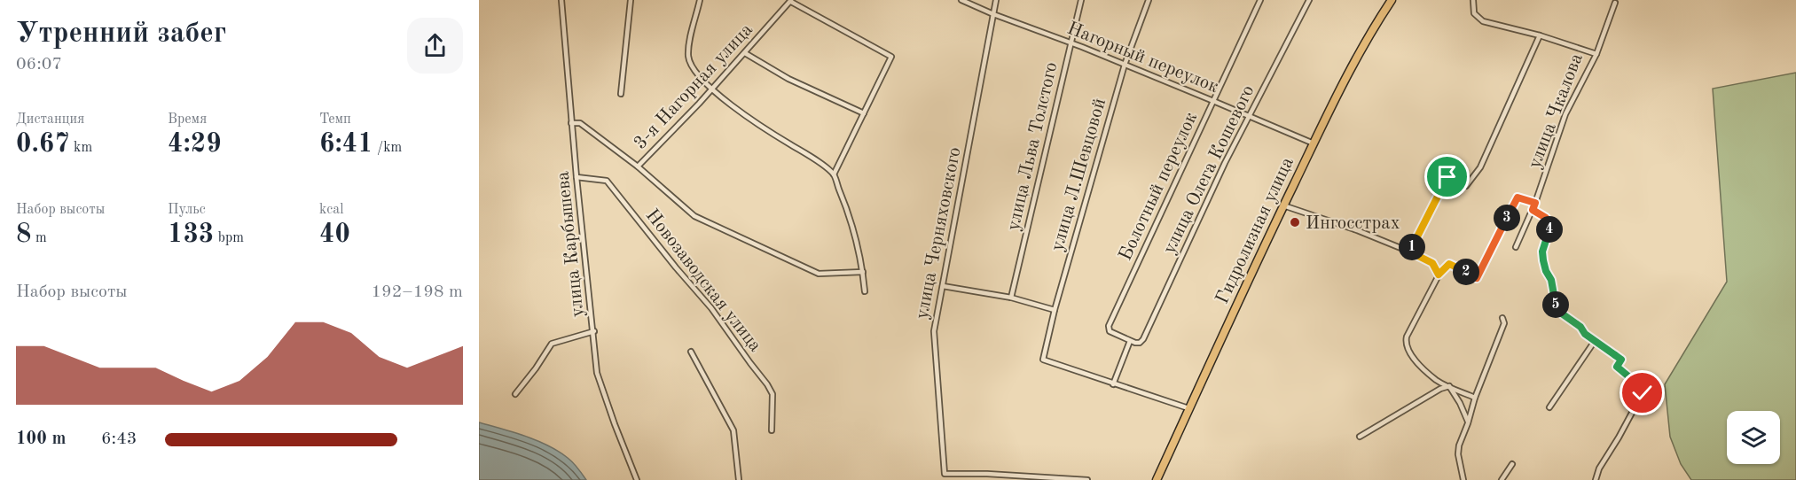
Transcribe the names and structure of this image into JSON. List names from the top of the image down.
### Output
{
  "streets": {
    "highway": ["Гидролизная улица"],
    "street": [
      "Нагорный переулок",
      "3-я Нагорная улица",
      "улица Чкалова",
      "улица Льва Толстого",
      "улица Олега Кошевого",
      "улица Л.Шевцовой",
      "Болотный переулок",
      "улица Черняховского",
      "улица Карбышева",
      "Новозаводская улица"
    ]
  },
  "crossings": [
    ["Нагорный переулок", "улица Льва Толстого"],
    ["Нагорный переулок", "улица Олега Кошевого"],
    ["Нагорный переулок", "улица Л.Шевцовой"],
    ["Нагорный переулок", "Болотный переулок"],
    ["Нагорный переулок", "Гидролизная улица"],
    ["Нагорный переулок", "улица Черняховского"],
    ["улица Олега Кошевого", "Болотный переулок"],
    ["улица Карбышева", "Новозаводская улица"]
  ],
  "places": ["Ингосстрах"],
  "page": {
    "heading": ["Утренний забег", "06:07"],
    "stats": [
      ["Дистанция", "0.67 km"],
      ["Время", "4:29"],
      ["Темп", "6:41 /km"],
      ["Набор высоты", "8 m"],
      ["Пульс", "133 bpm"],
      ["kcal", "40"]
    ],
    "pins": [
      "3",
      "4",
      "1",
      "2",
      "5"
    ],
    "chart": ["Набор высоты", "192–198 m"],
    "list": [
      {
        "name": "100 m",
        "note": "6:43"
      }
    ]
  }
}
